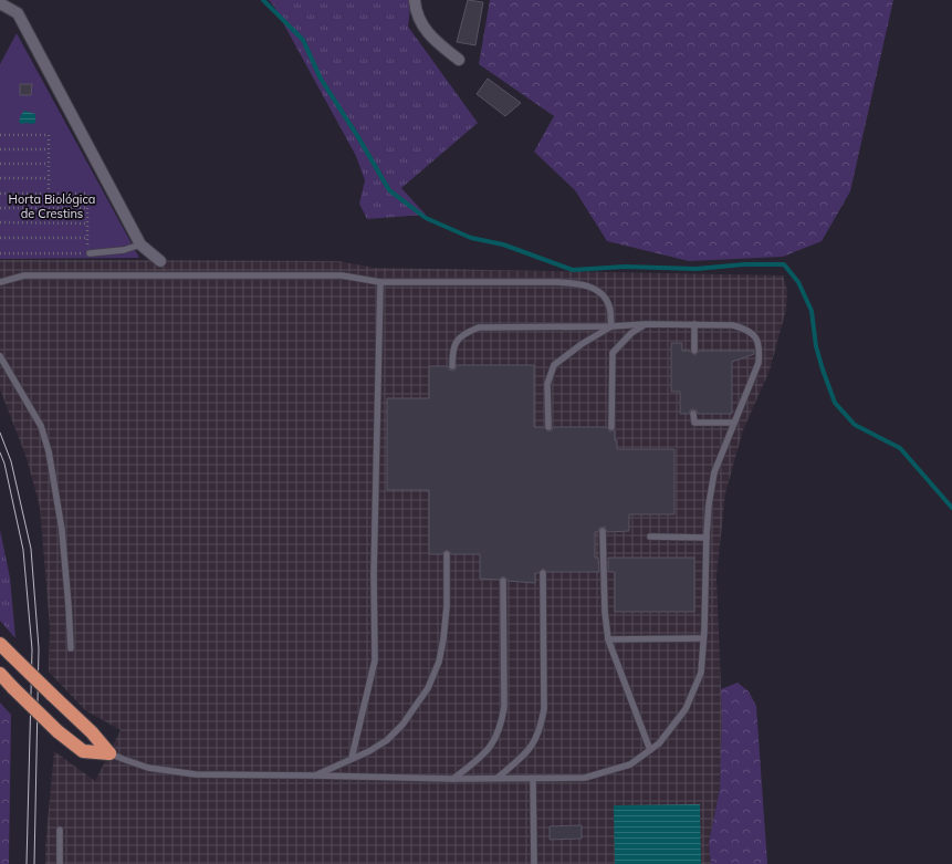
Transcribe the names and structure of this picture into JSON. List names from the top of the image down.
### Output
{
  "parks": ["Horta Biológica de Crestins"]
}
